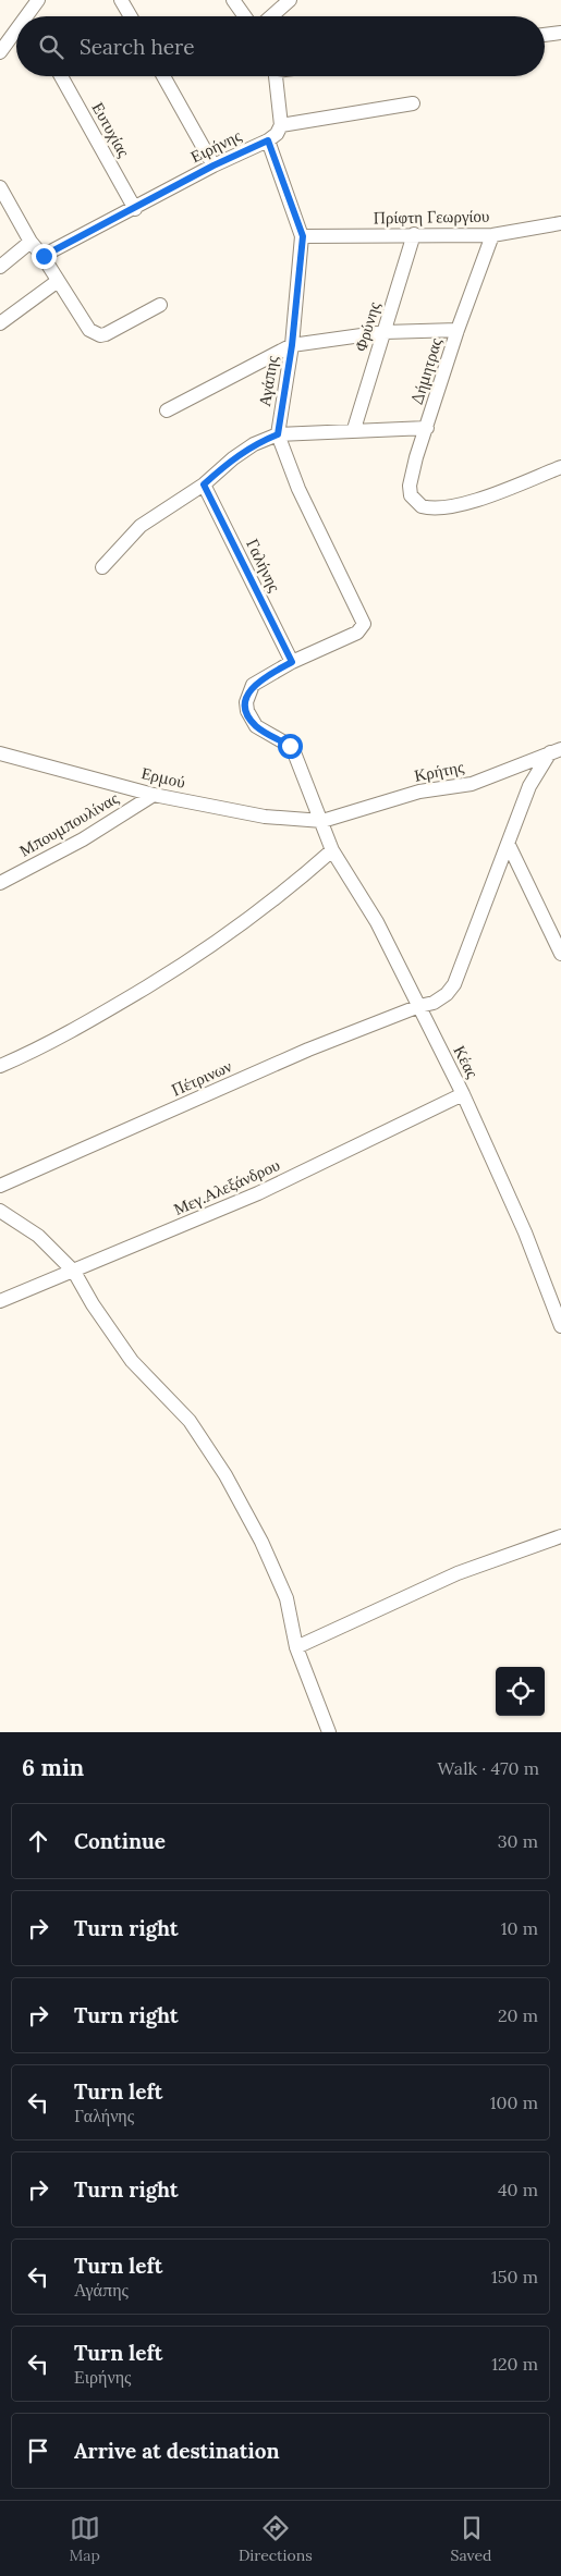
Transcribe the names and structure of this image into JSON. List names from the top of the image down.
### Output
{
  "streets": {
    "street": [
      "Ευτυχίας",
      "Ειρήνης",
      "Πρίφτη Γεωργίου",
      "Φρύνης",
      "Δήμητρας",
      "Αγάπης",
      "Γαλήνης",
      "Κρήτης",
      "Ερμού",
      "Μπουμπουλίνας",
      "Κέας",
      "Πέτρινων",
      "Μεγ.Αλεξάνδρου"
    ]
  },
  "crossings": [
    ["Ευτυχίας", "Ειρήνης"],
    ["Ειρήνης", "Αγάπης"],
    ["Πρίφτη Γεωργίου", "Φρύνης"],
    ["Πρίφτη Γεωργίου", "Δήμητρας"],
    ["Πρίφτη Γεωργίου", "Αγάπης"],
    ["Αγάπης", "Κέας"],
    ["Γαλήνης", "Κέας"],
    ["Κρήτης", "Ερμού"],
    ["Κρήτης", "Κέας"],
    ["Κρήτης", "Πέτρινων"],
    ["Ερμού", "Μπουμπουλίνας"],
    ["Ερμού", "Κέας"],
    ["Κέας", "Πέτρινων"],
    ["Κέας", "Μεγ.Αλεξάνδρου"]
  ],
  "page": {
    "search": "Search here",
    "heading": ["6 min", "Walk · 470 m"],
    "list": [
      ["Continue", "30 m"],
      ["Turn right", "10 m"],
      ["Turn right", "20 m"],
      ["Turn left", "Γαλήνης", "100 m"],
      ["Turn right", "40 m"],
      ["Turn left", "Αγάπης", "150 m"],
      ["Turn left", "Ειρήνης", "120 m"],
      "Arrive at destination"
    ],
    "nav": ["Map", "Directions", "Saved"]
  }
}
